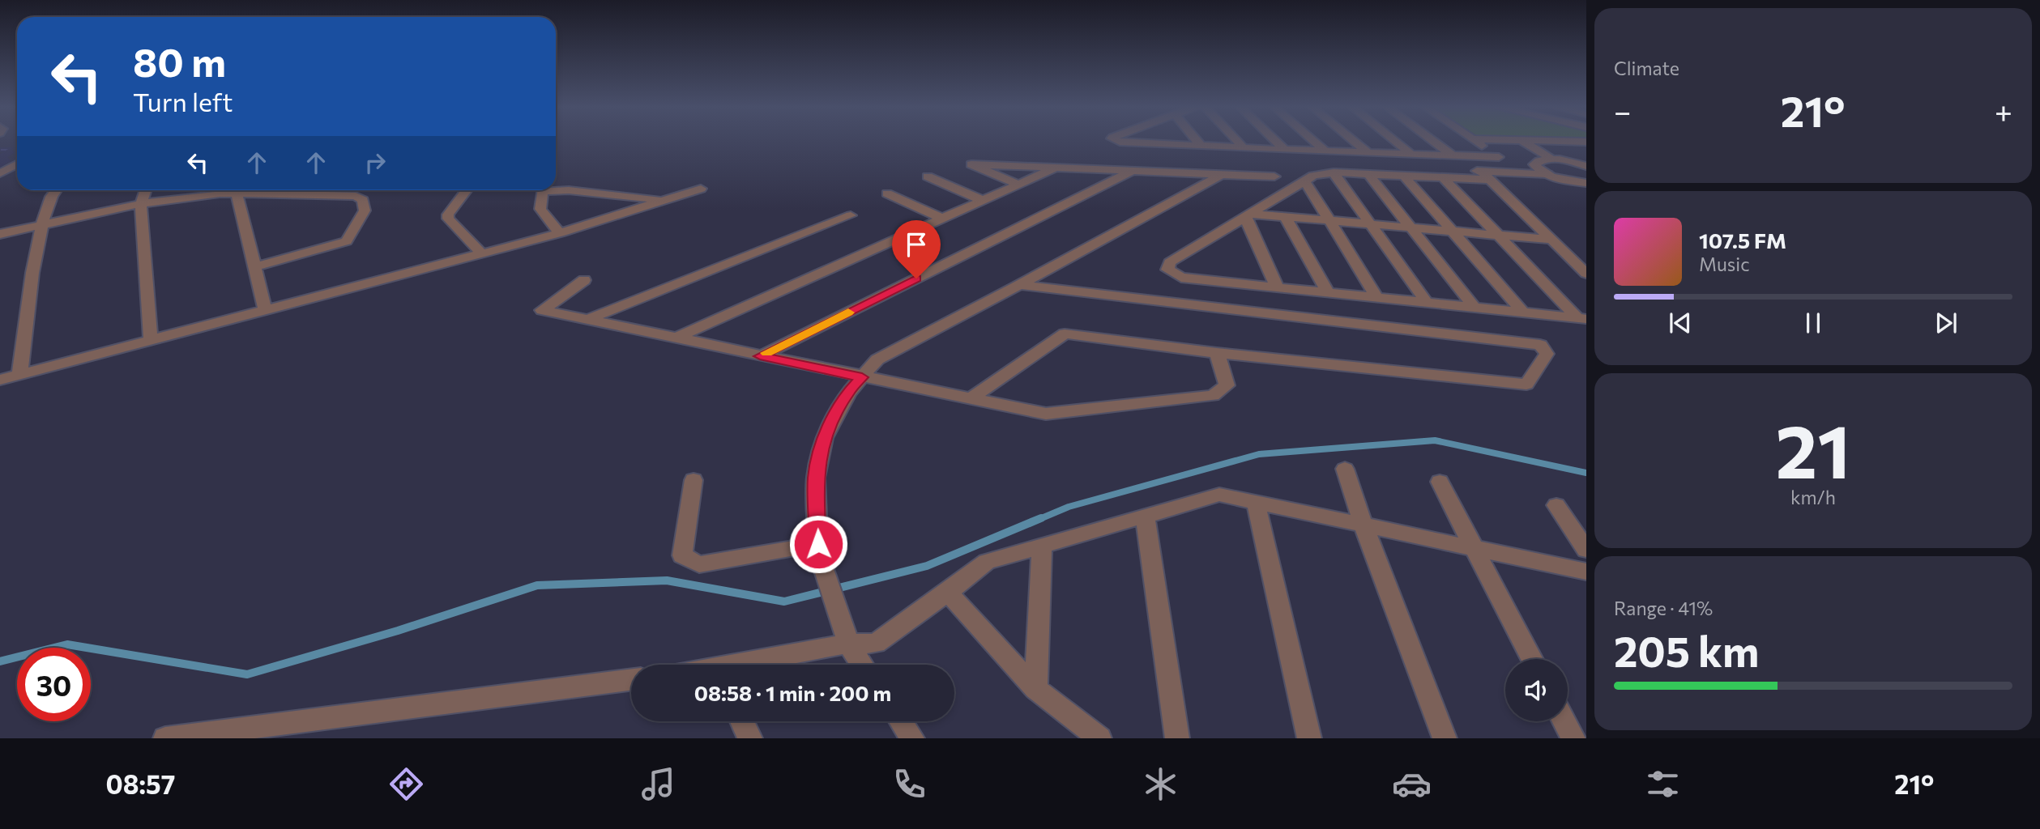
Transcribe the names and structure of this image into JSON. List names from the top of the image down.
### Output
{
  "page": {
    "tile": [
      "Climate",
      ["21", "km/h"],
      ["Range · 41%", "205 km"]
    ],
    "turn": ["80 m", "Turn left"],
    "heat": ["−", "21°", "+"],
    "song": ["107.5 FM", "Music"],
    "limit": "30",
    "trip": "08:58 · 1 min · 200 m",
    "tabs": ["08:57", "21°"]
  }
}
